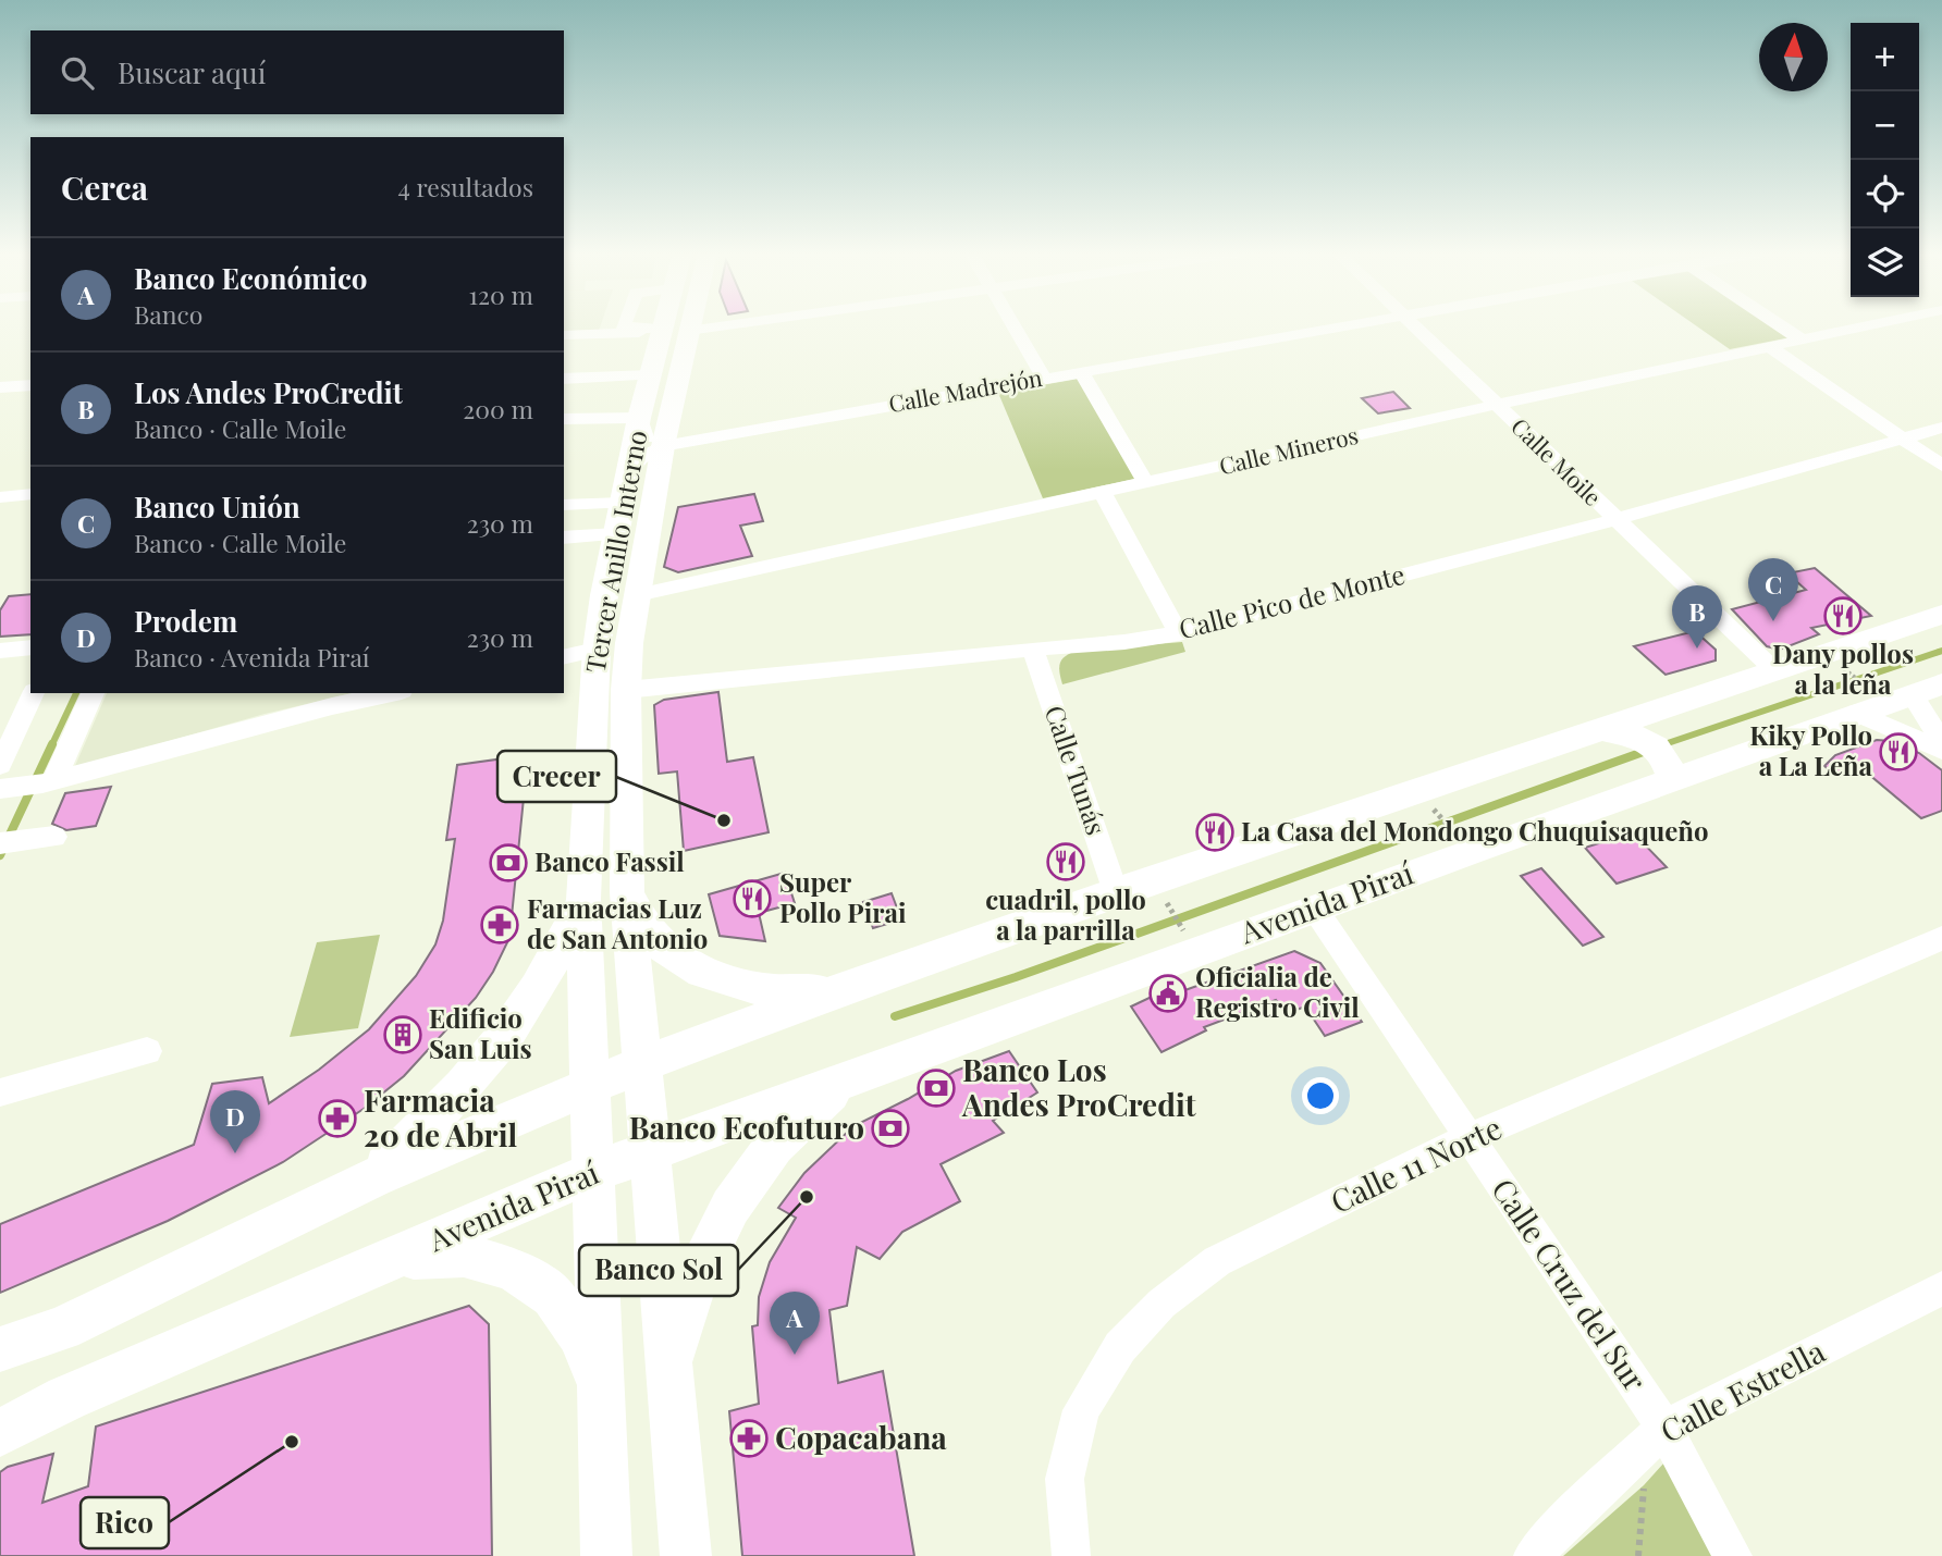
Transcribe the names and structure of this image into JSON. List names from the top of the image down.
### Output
{
  "streets": {
    "main road": ["Tercer Anillo Interno", "Avenida Piraí"],
    "street": [
      "Calle Madrejón",
      "Calle Mineros",
      "Calle Moile",
      "Calle Pico de Monte",
      "Calle Tunás",
      "Calle 11 Norte",
      "Calle Cruz del Sur",
      "Calle Estrella"
    ]
  },
  "crossings": [
    ["Calle Madrejón", "Tercer Anillo Interno"],
    ["Calle Mineros", "Calle Moile"],
    ["Calle Mineros", "Tercer Anillo Interno"],
    ["Calle Moile", "Calle Pico de Monte"],
    ["Tercer Anillo Interno", "Calle Pico de Monte"],
    ["Tercer Anillo Interno", "Avenida Piraí"],
    ["Calle Pico de Monte", "Calle Tunás"],
    ["Avenida Piraí", "Calle Cruz del Sur"],
    ["Calle 11 Norte", "Calle Cruz del Sur"],
    ["Calle Cruz del Sur", "Calle Estrella"]
  ],
  "places": {
    "restaurant": [
      "Dany pollos a la leña",
      "Kiky Pollo a La Leña",
      "La Casa del Mondongo Chuquisaqueño",
      "cuadril, pollo a la parrilla",
      "Super Pollo Pirai"
    ],
    "other": ["Crecer", "Banco Sol", "Rico"],
    "bank": ["Banco Fassil", "Banco Los Andes ProCredit", "Banco Ecofuturo"],
    "pharmacy": ["Farmacias Luz de San Antonio", "Farmacia 20 de Abril", "Copacabana"],
    "public building": ["Oficialia de Registro Civil"],
    "building": ["Edificio San Luis"]
  },
  "north": "top",
  "page": {
    "map_buttons": ["+", "−"],
    "search": "Buscar aquí",
    "heading": ["Cerca", "4 resultados"],
    "list": [
      {
        "mark": "A",
        "name": "Banco Económico",
        "note": "Banco",
        "value": "120 m"
      },
      {
        "mark": "B",
        "name": "Los Andes ProCredit",
        "note": "Banco · Calle Moile",
        "value": "200 m"
      },
      {
        "mark": "C",
        "name": "Banco Unión",
        "note": "Banco · Calle Moile",
        "value": "230 m"
      },
      {
        "mark": "D",
        "name": "Prodem",
        "note": "Banco · Avenida Piraí",
        "value": "230 m"
      }
    ],
    "pins": [
      "C",
      "B",
      "D",
      "A"
    ]
  }
}
